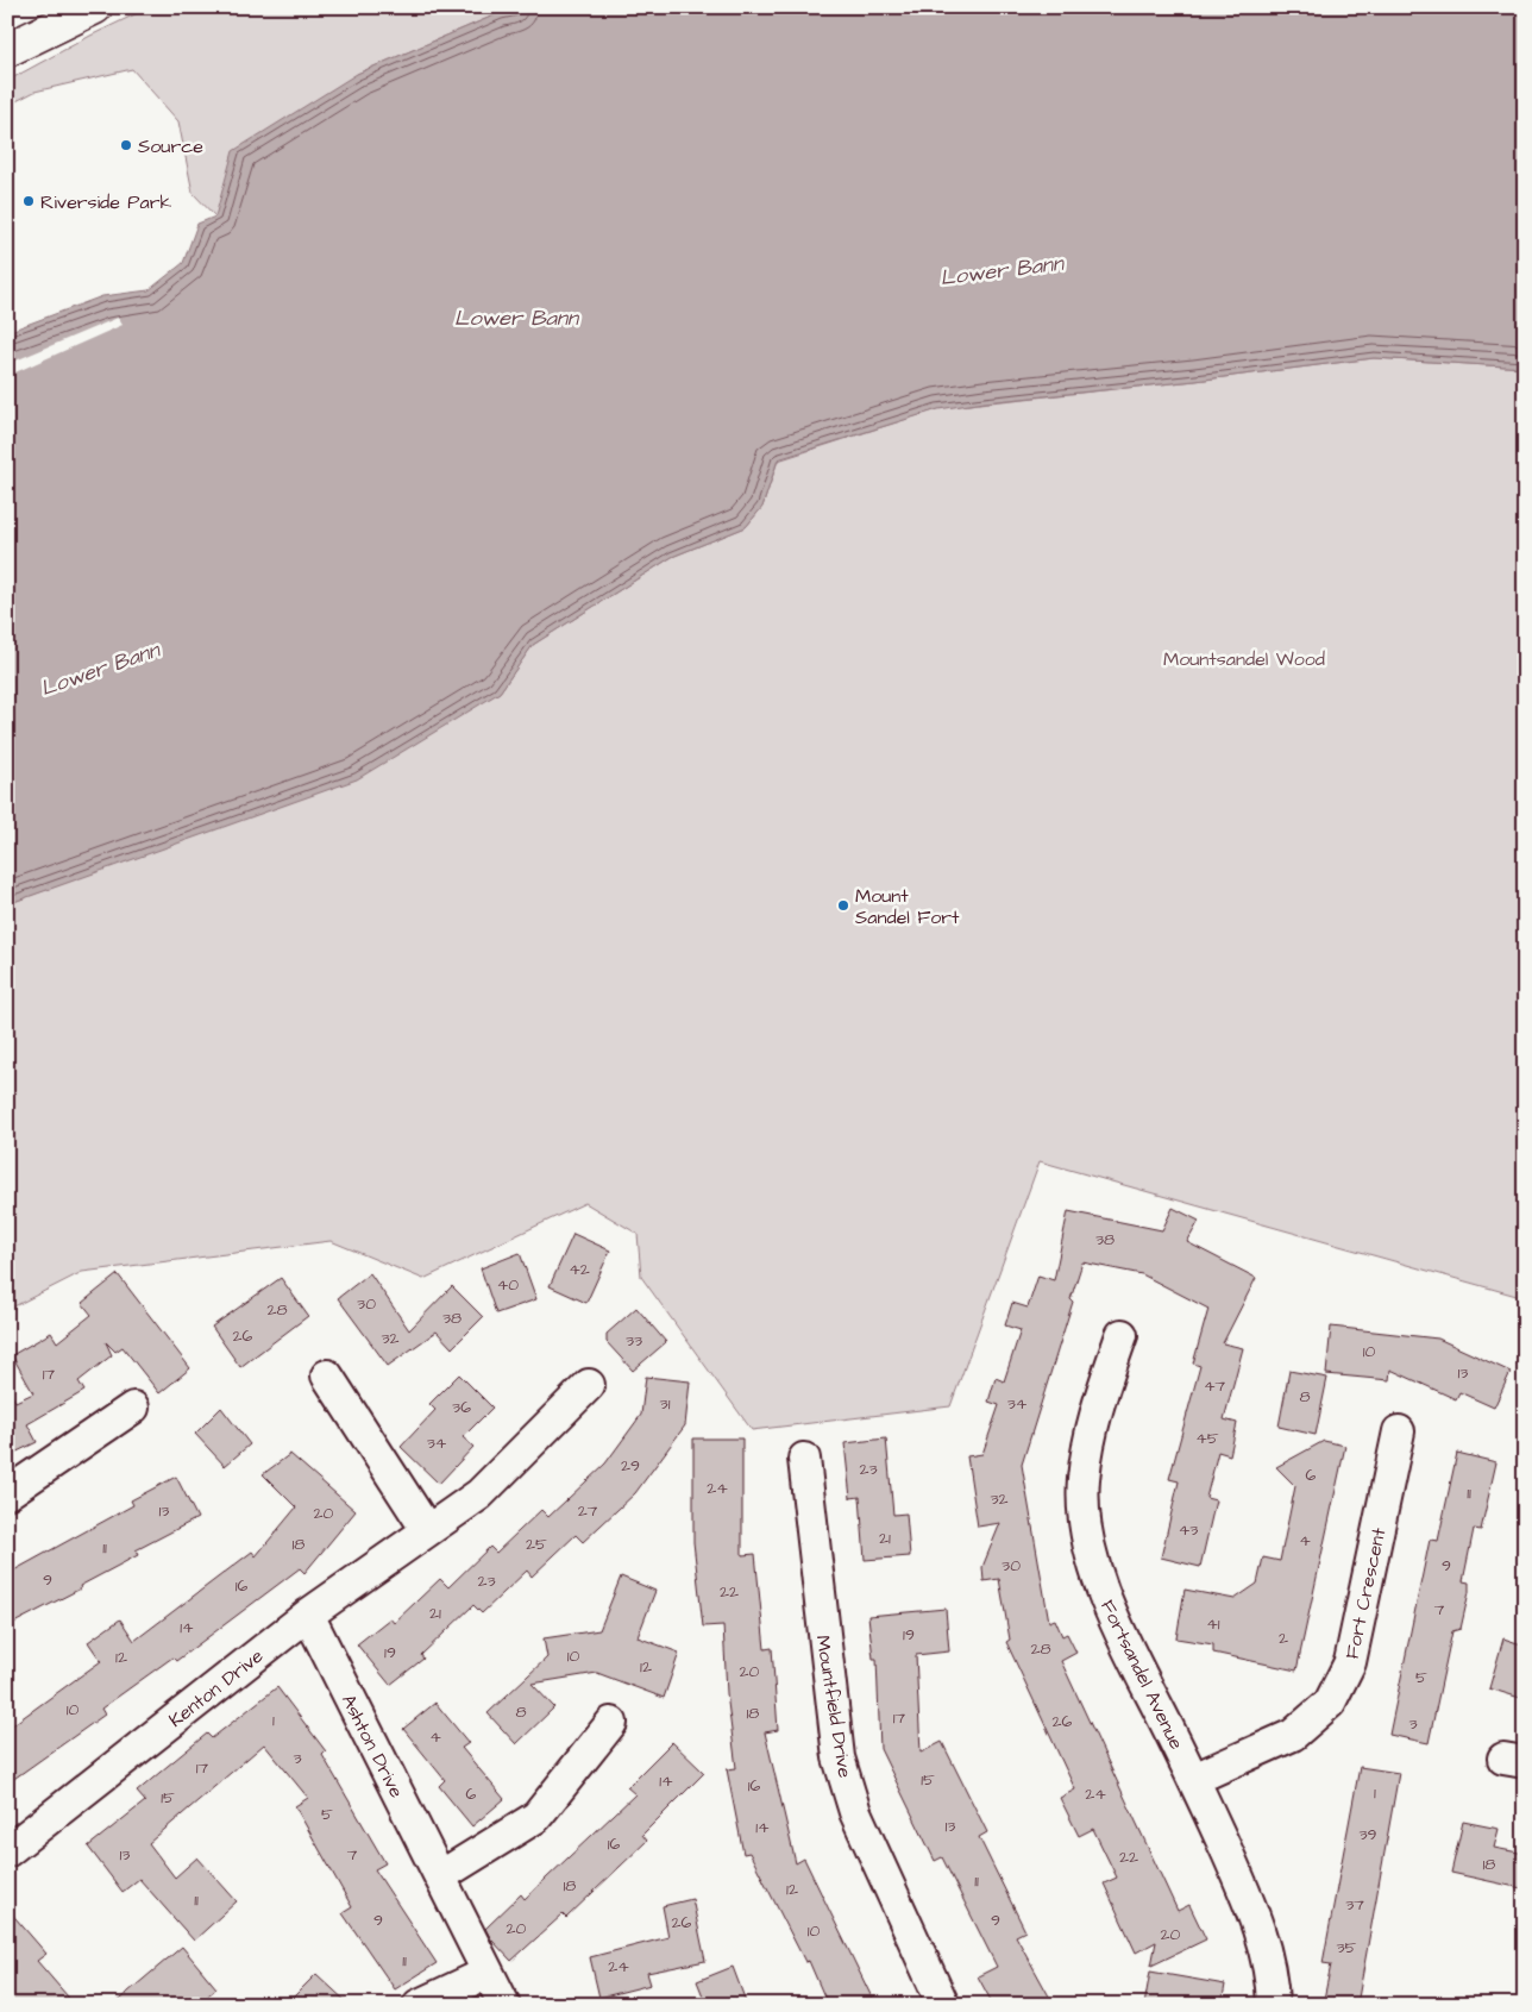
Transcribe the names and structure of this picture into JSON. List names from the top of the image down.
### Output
{
  "streets": {
    "street": [
      "Fort Crescent",
      "Fortsandel Avenue",
      "Kenton Drive",
      "Mountfield Drive",
      "Ashton Drive"
    ]
  },
  "crossings": [
    ["Fort Crescent", "Fortsandel Avenue"],
    ["Kenton Drive", "Ashton Drive"]
  ],
  "water": ["Lower Bann"],
  "parks": ["Mountsandel Wood"],
  "places": ["Source", "Riverside Park", "Mount Sandel Fort"],
  "house_numbers": [
    "38",
    "42",
    "40",
    "30",
    "28",
    "38",
    "26",
    "32",
    "33",
    "10",
    "13",
    "17",
    "47",
    "8",
    "31",
    "34",
    "36",
    "45",
    "34",
    "29",
    "23",
    "6",
    "24",
    "11",
    "32",
    "13",
    "27",
    "20",
    "43",
    "21",
    "4",
    "18",
    "25",
    "11",
    "30",
    "9",
    "9",
    "23",
    "16",
    "22",
    "7",
    "21",
    "41",
    "14",
    "19",
    "2",
    "28",
    "19",
    "10",
    "12",
    "12",
    "20",
    "5",
    "10",
    "8",
    "18",
    "17",
    "1",
    "26",
    "3",
    "4",
    "3",
    "17",
    "15",
    "14",
    "16",
    "1",
    "6",
    "24",
    "15",
    "5",
    "13",
    "14",
    "39",
    "16",
    "13",
    "7",
    "22",
    "18",
    "11",
    "18",
    "12",
    "11",
    "37",
    "9",
    "9",
    "26",
    "20",
    "10",
    "20",
    "35",
    "11",
    "24"
  ]
}
